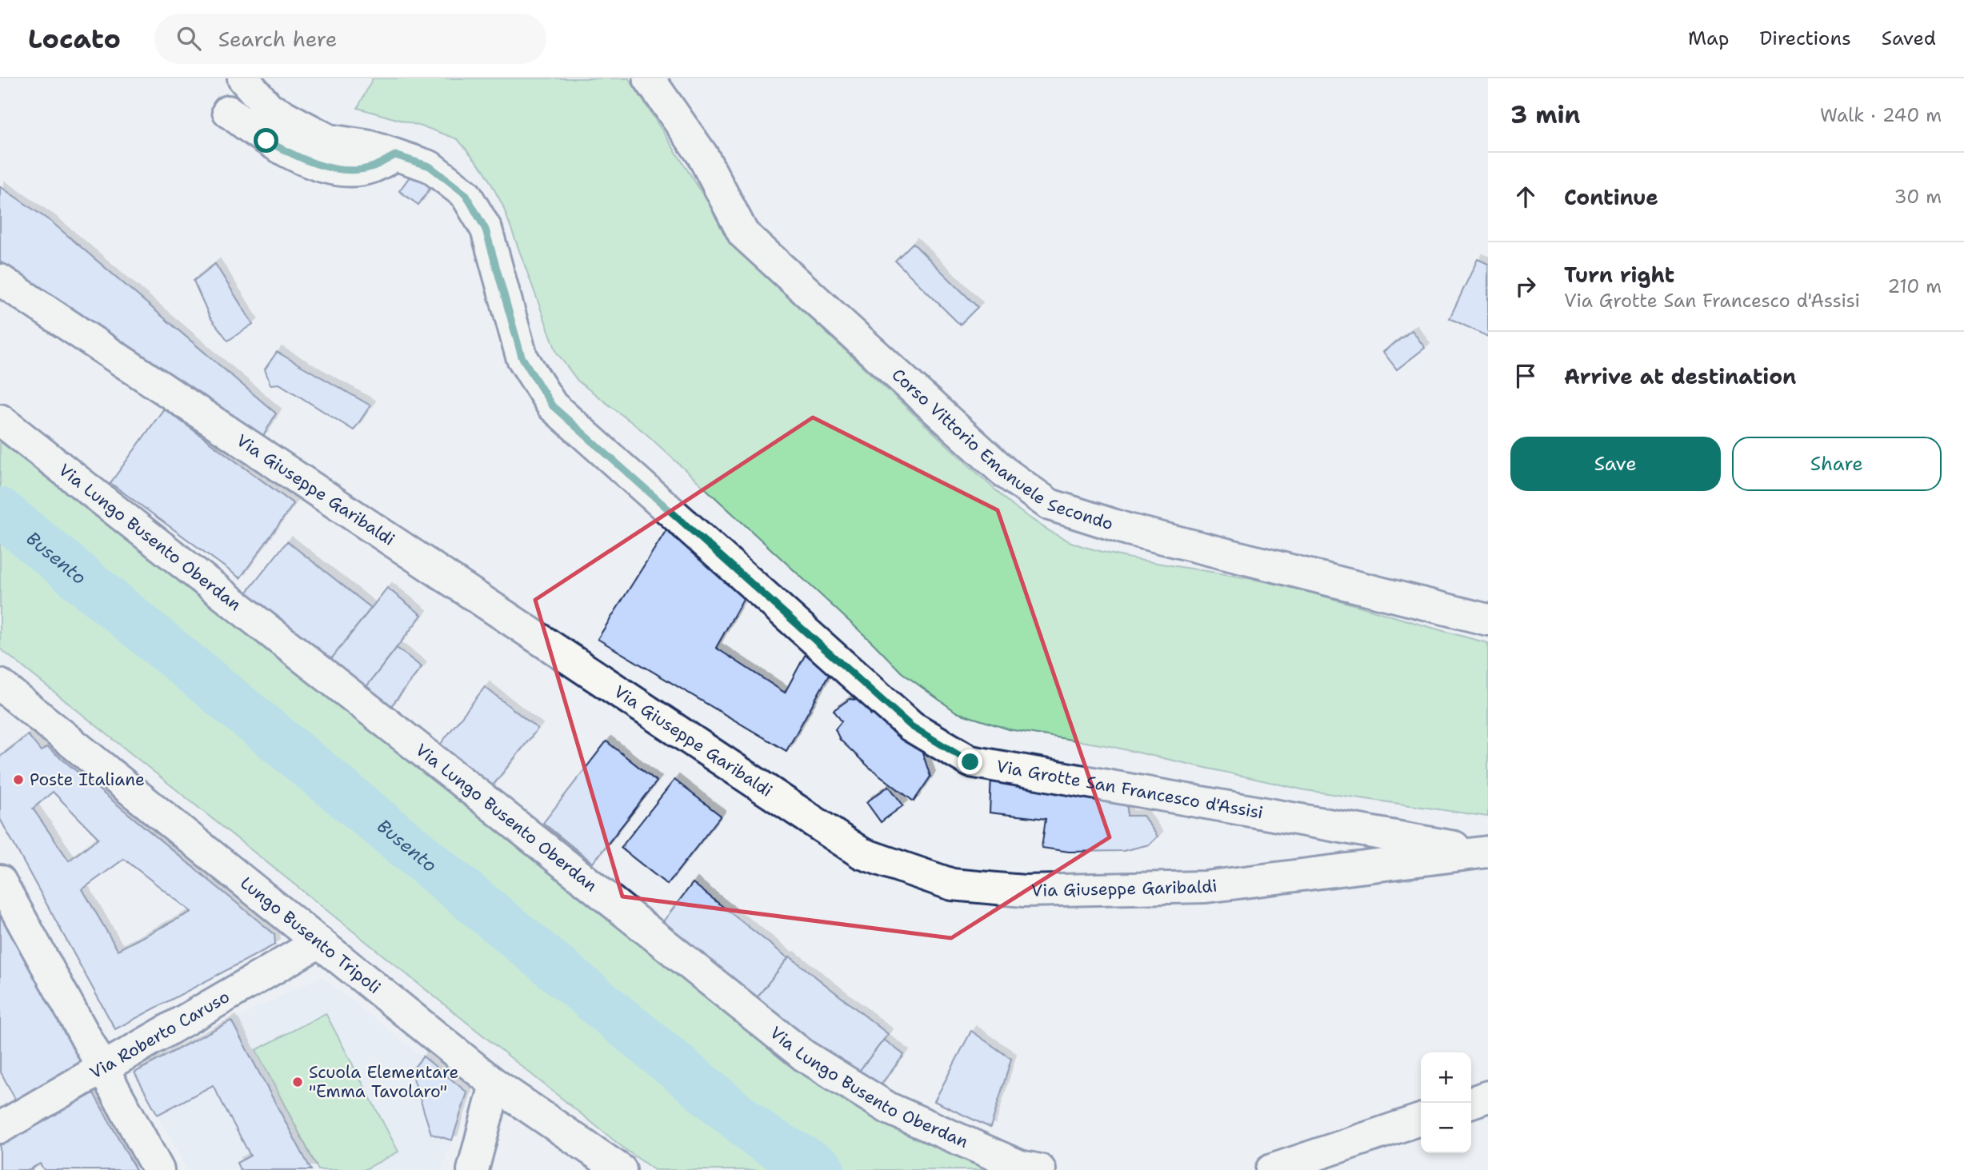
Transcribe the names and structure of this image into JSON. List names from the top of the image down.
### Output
{
  "streets": {
    "street": [
      "Corso Vittorio Emanuele Secondo",
      "Via Giuseppe Garibaldi",
      "Via Lungo Busento Oberdan",
      "Via Grotte San Francesco d'Assisi",
      "Lungo Busento Tripoli",
      "Via Roberto Caruso"
    ]
  },
  "crossings": [
    ["Via Giuseppe Garibaldi", "Via Grotte San Francesco d'Assisi"],
    ["Lungo Busento Tripoli", "Via Roberto Caruso"]
  ],
  "water": ["Busento"],
  "places": ["Poste Italiane", "Scuola Elementare \"Emma Tavolaro\""],
  "page": {
    "header": "Locato",
    "search": "Search here",
    "nav": ["Map", "Directions", "Saved"],
    "heading": ["3 min", "Walk · 240 m"],
    "list": [
      ["Continue", "30 m"],
      ["Turn right", "Via Grotte San Francesco d'Assisi", "210 m"],
      "Arrive at destination"
    ],
    "buttons": ["Save", "Share"],
    "map_buttons": ["+", "−"]
  }
}
